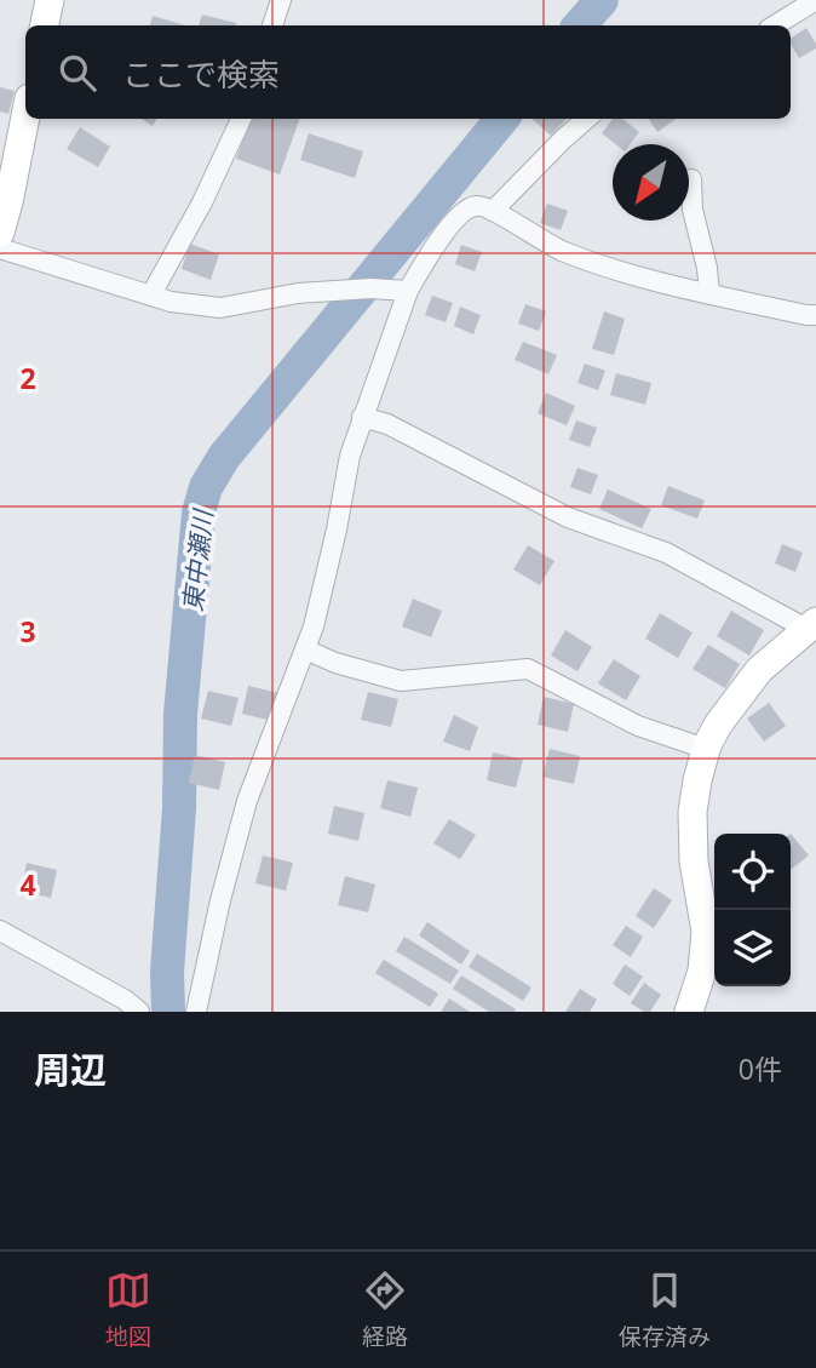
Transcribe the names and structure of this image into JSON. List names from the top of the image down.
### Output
{
  "water": ["東中瀬川"],
  "north": "bottom left",
  "page": {
    "search": "ここで検索",
    "heading": ["周辺", "0件"],
    "nav": ["地図", "経路", "保存済み"]
  },
  "grid": {
    "rows": ["2", "3", "4"]
  }
}
